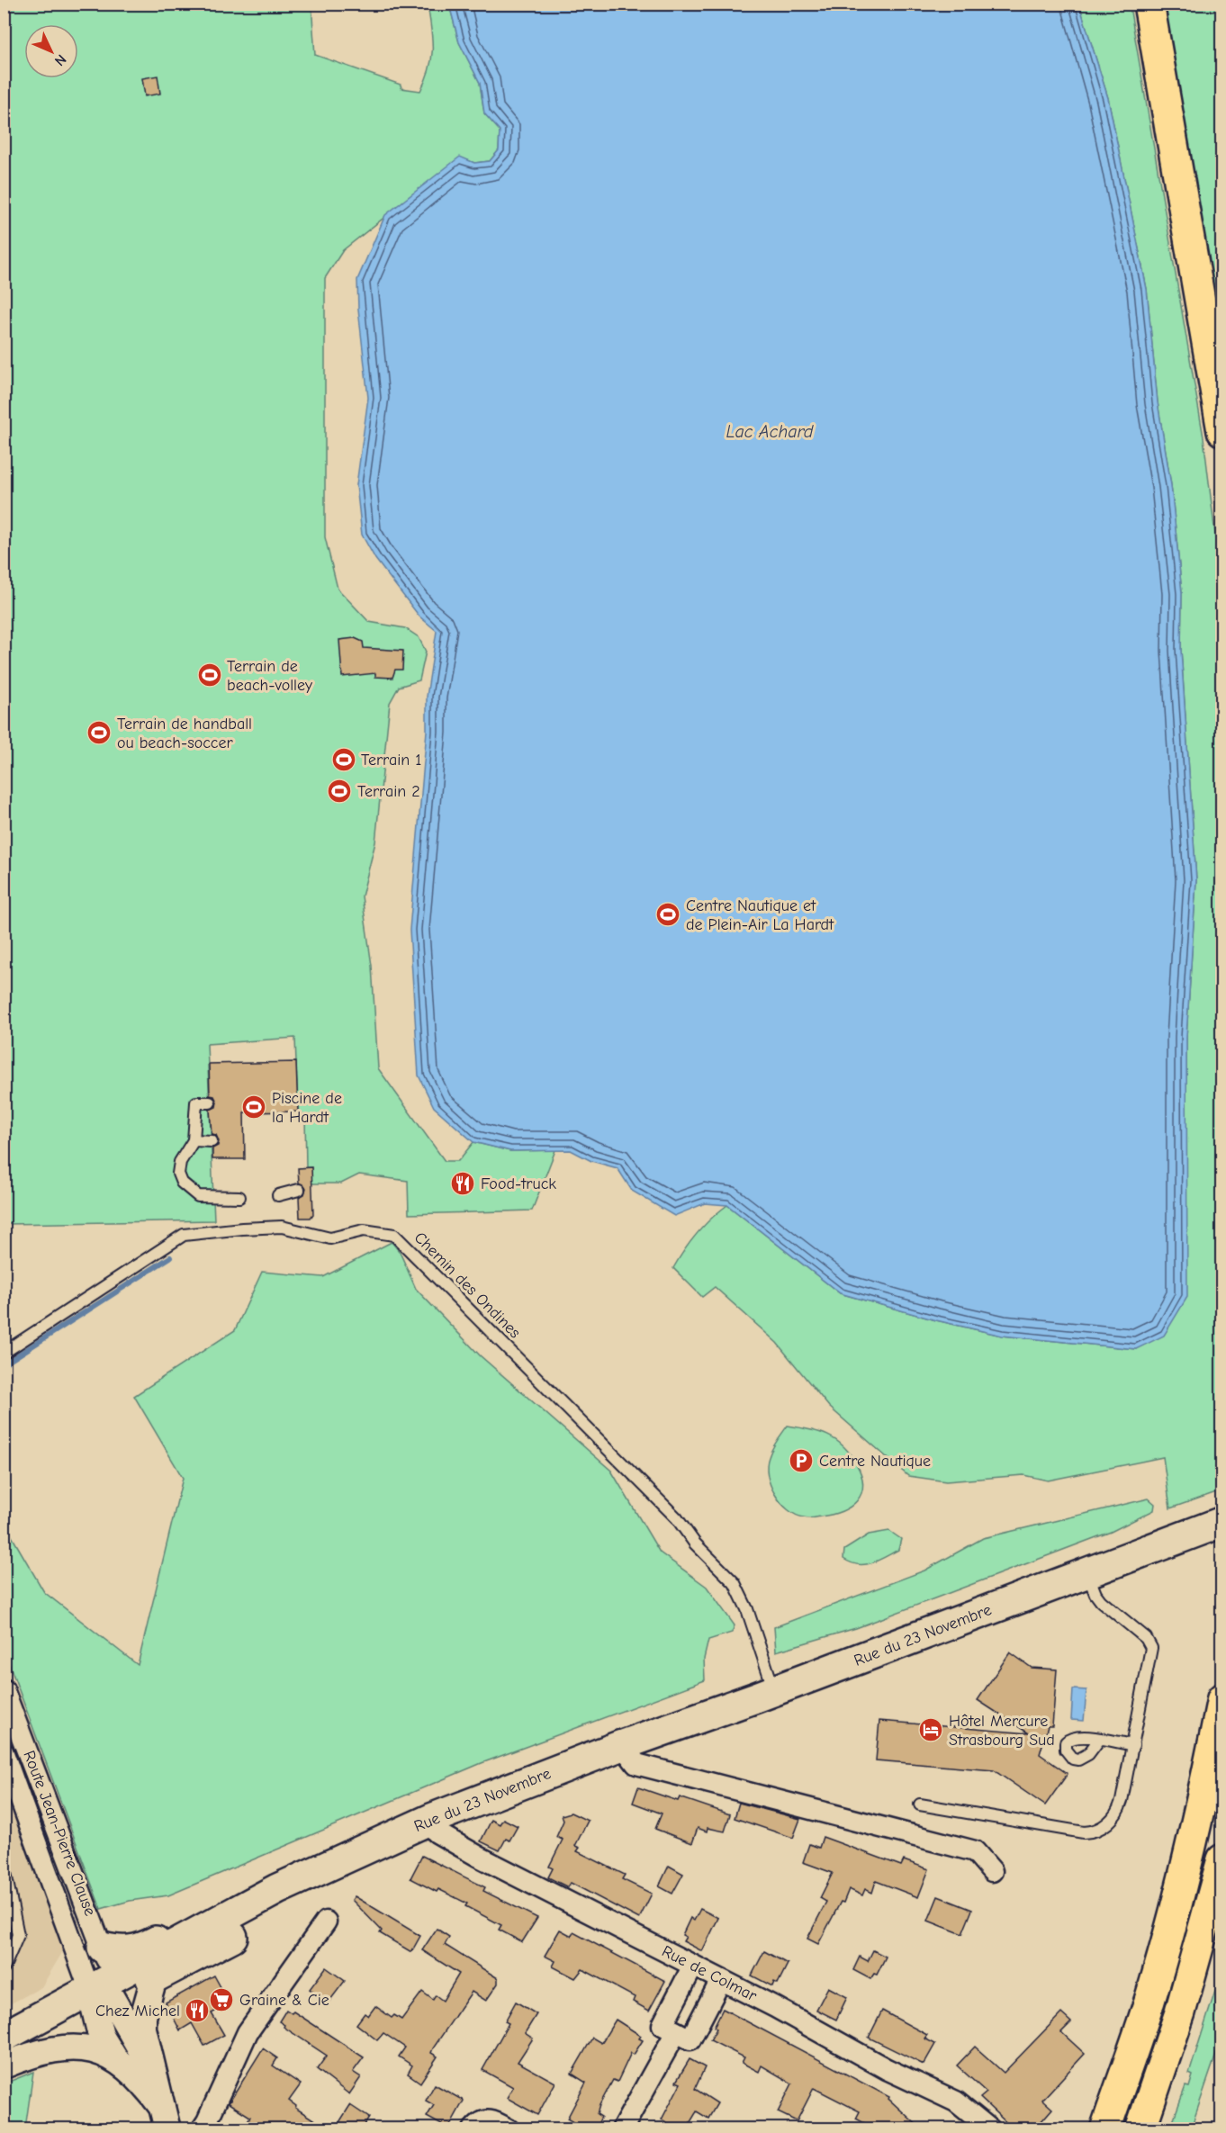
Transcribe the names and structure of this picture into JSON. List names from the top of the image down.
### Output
{
  "streets": {
    "main road": ["Rue du 23 Novembre"],
    "street": ["Route Jean-Pierre Clause", "Rue de Colmar"],
    "lane": ["Chemin des Ondines"]
  },
  "crossings": [
    ["Chemin des Ondines", "Rue du 23 Novembre"],
    ["Rue du 23 Novembre", "Route Jean-Pierre Clause"],
    ["Rue du 23 Novembre", "Rue de Colmar"]
  ],
  "water": ["Lac Achard"],
  "places": {
    "sports": [
      "Terrain de beach-volley",
      "Terrain de handball ou beach-soccer",
      "Terrain 1",
      "Terrain 2",
      "Centre Nautique et de Plein-Air La Hardt",
      "Piscine de la Hardt"
    ],
    "restaurant": ["Food-truck", "Chez Michel"],
    "parking": ["Centre Nautique"],
    "hotel": ["Hôtel Mercure Strasbourg Sud"],
    "supermarket": ["Graine & Cie"]
  },
  "north": "bottom right"
}
